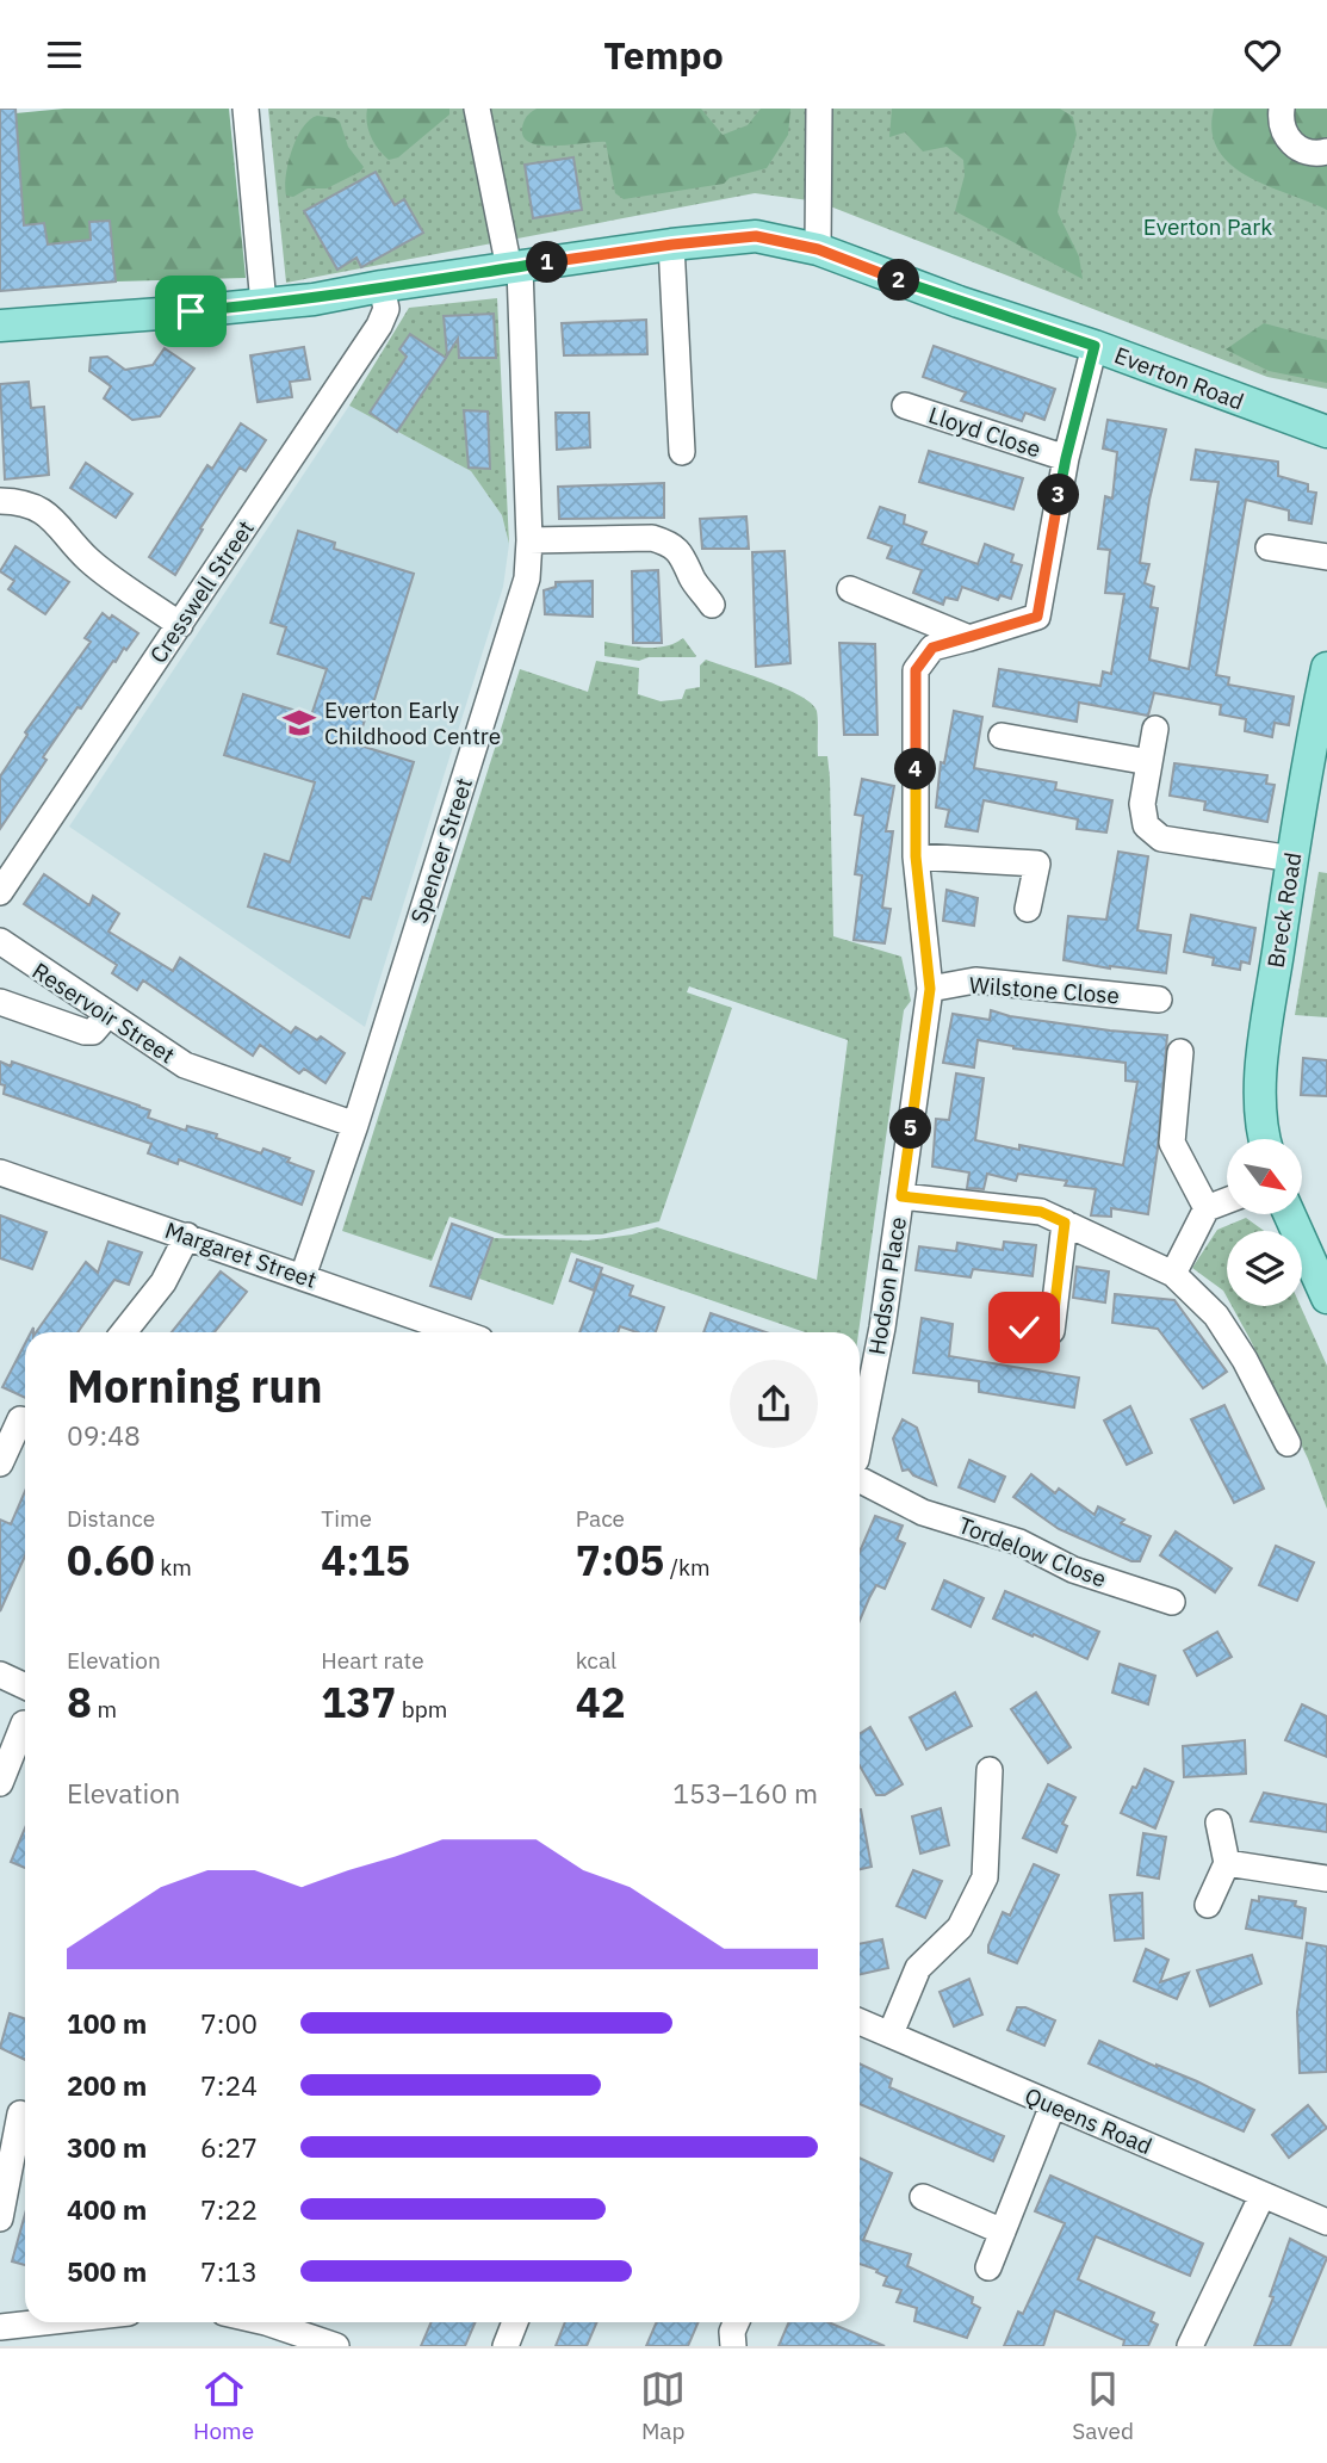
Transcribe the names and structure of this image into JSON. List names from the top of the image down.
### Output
{
  "streets": {
    "main road": ["Everton Road", "Breck Road"],
    "street": [
      "Lloyd Close",
      "Cresswell Street",
      "Spencer Street",
      "Wilstone Close",
      "Reservoir Street",
      "Margaret Street",
      "Hodson Place",
      "Tordelow Close",
      "Queens Road"
    ]
  },
  "crossings": [
    ["Everton Road", "Lloyd Close"],
    ["Everton Road", "Cresswell Street"],
    ["Everton Road", "Spencer Street"],
    ["Lloyd Close", "Hodson Place"],
    ["Spencer Street", "Reservoir Street"],
    ["Spencer Street", "Margaret Street"],
    ["Wilstone Close", "Hodson Place"]
  ],
  "parks": ["Everton Park"],
  "places": {
    "school or university": ["Everton Early Childhood Centre"]
  },
  "north": "bottom right",
  "page": {
    "header": "Tempo",
    "pins": [
      "1",
      "2",
      "3",
      "4",
      "5"
    ],
    "heading": ["Morning run", "09:48"],
    "stats": [
      ["Distance", "0.60 km"],
      ["Time", "4:15"],
      ["Pace", "7:05 /km"],
      ["Elevation", "8 m"],
      ["Heart rate", "137 bpm"],
      ["kcal", "42"]
    ],
    "chart": ["Elevation", "153–160 m"],
    "list": [
      {
        "name": "100 m",
        "note": "7:00"
      },
      {
        "name": "200 m",
        "note": "7:24"
      },
      {
        "name": "300 m",
        "note": "6:27"
      },
      {
        "name": "400 m",
        "note": "7:22"
      },
      {
        "name": "500 m",
        "note": "7:13"
      }
    ],
    "tabs": ["Home", "Map", "Saved"]
  }
}
